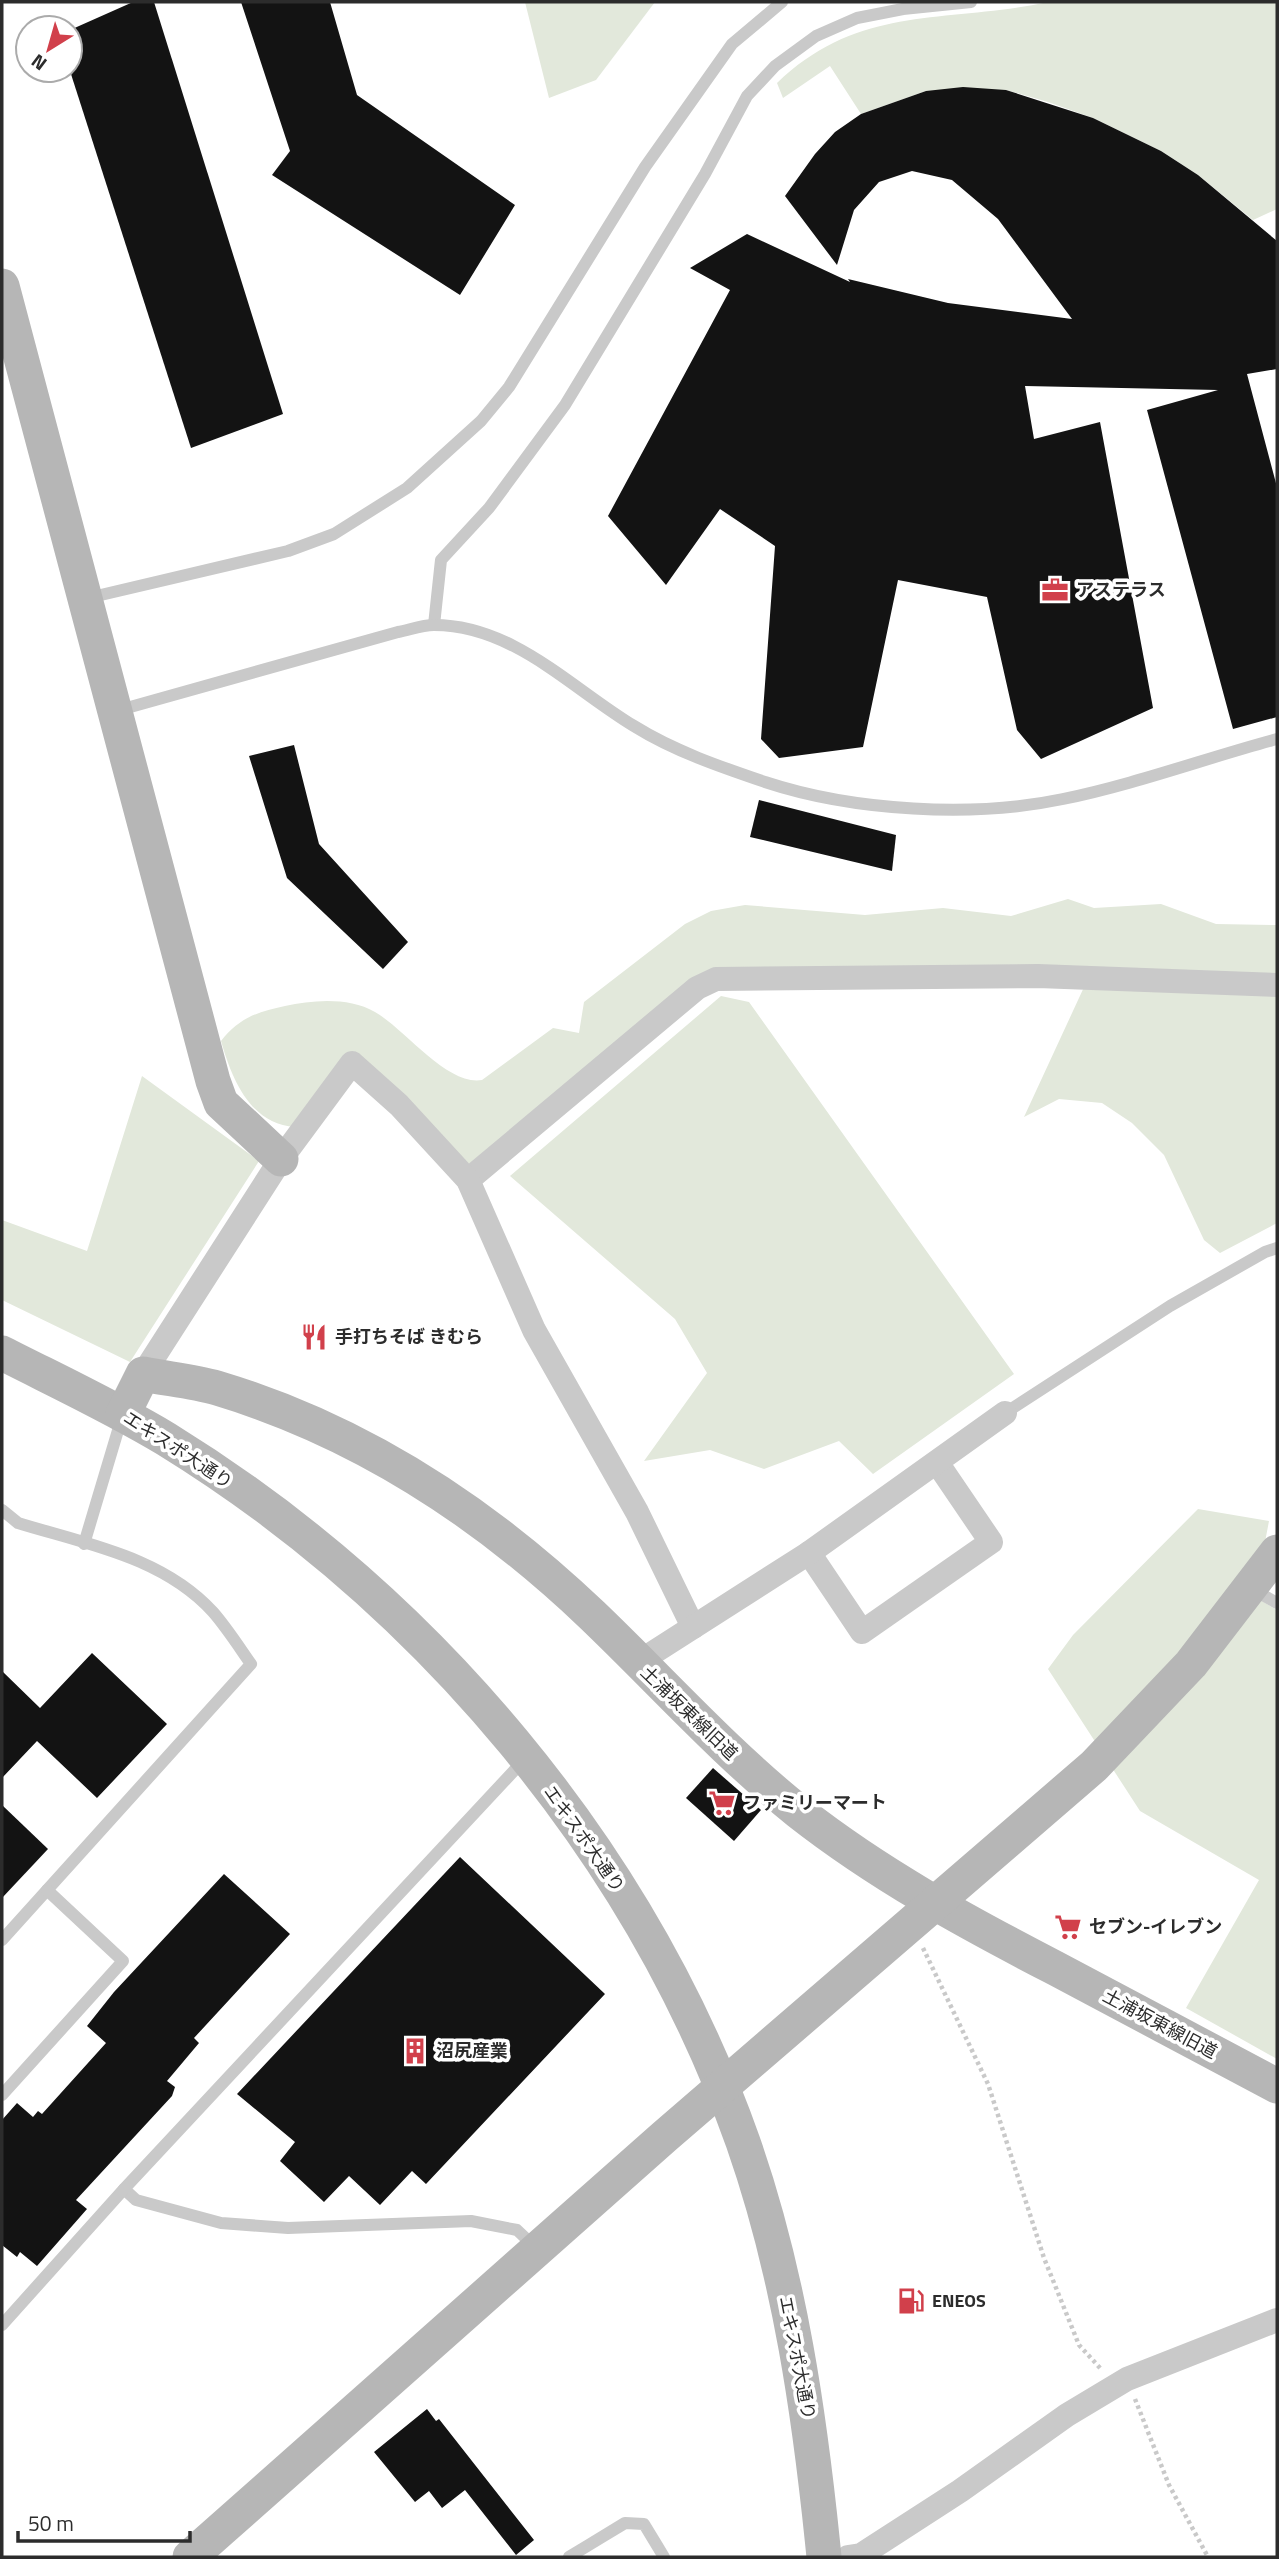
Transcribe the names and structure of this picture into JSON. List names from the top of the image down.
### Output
{
  "streets": {
    "street": ["エキスポ大通り", "土浦坂東線旧道"]
  },
  "places": {
    "office": ["アステラス"],
    "restaurant": ["手打ちそば きむら"],
    "supermarket": ["ファミリーマート", "セブン-イレブン"],
    "building": ["沼尻産業"],
    "fuel station": ["ENEOS"]
  },
  "scale_bar": "50 m",
  "north": "bottom left"
}
